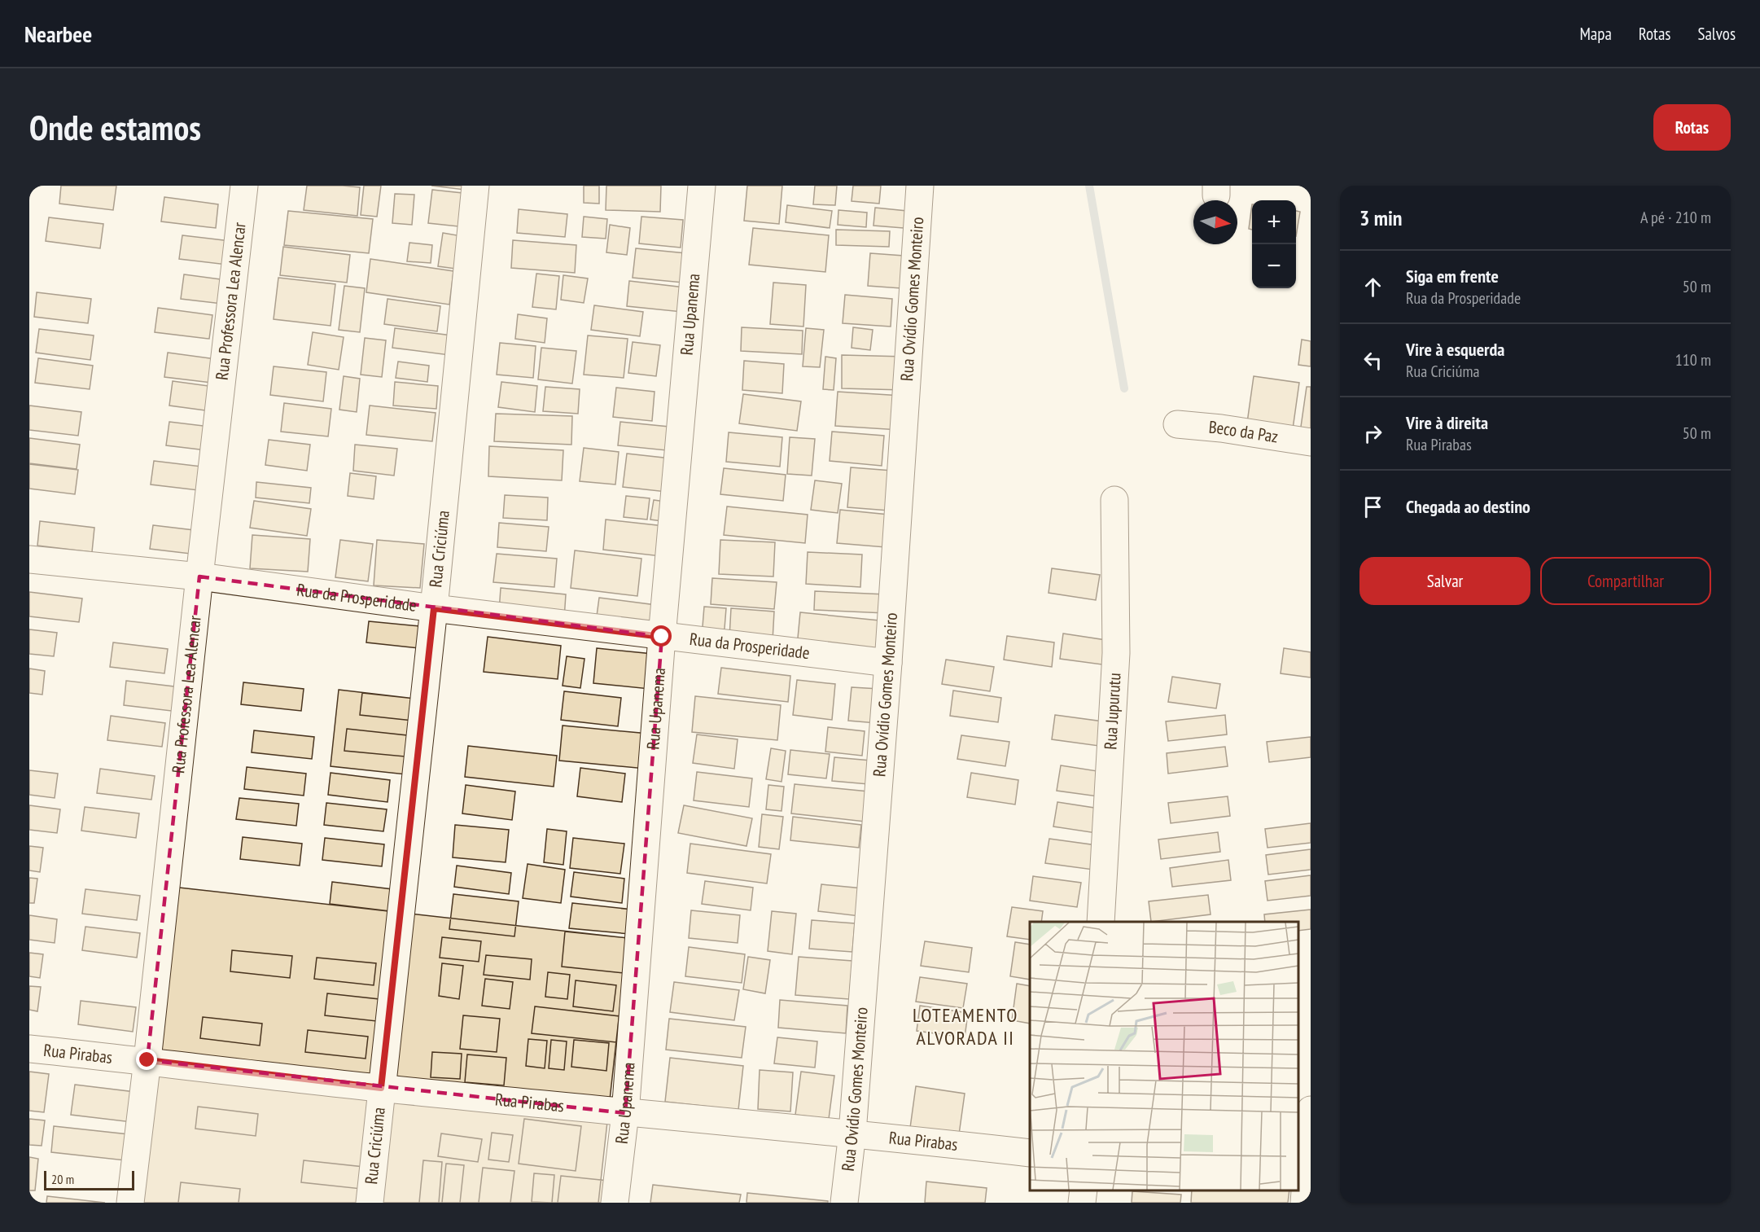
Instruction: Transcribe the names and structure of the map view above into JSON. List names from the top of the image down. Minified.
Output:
{"streets":{"street":["Rua Ovídio Gomes Monteiro","Rua Professora Lea Alencar","Rua Upanema","Beco da Paz","Rua Criciúma","Rua da Prosperidade","Rua Jupurutu","Rua Pirabas"]},"crossings":[["Rua Ovídio Gomes Monteiro","Rua da Prosperidade"],["Rua Ovídio Gomes Monteiro","Rua Pirabas"],["Rua Professora Lea Alencar","Rua da Prosperidade"],["Rua Professora Lea Alencar","Rua Pirabas"],["Rua Upanema","Rua da Prosperidade"],["Rua Upanema","Rua Pirabas"],["Rua Criciúma","Rua da Prosperidade"],["Rua Criciúma","Rua Pirabas"]],"districts":["LOTEAMENTO ALVORADA II"],"scale_bar":"20 m","north":"right","page":{"header":"Nearbee","nav":["Mapa","Rotas","Salvos"],"buttons":["Rotas",["Salvar","Compartilhar"]],"title":"Onde estamos","heading":["3 min","A pé · 210 m"],"map_buttons":["+","−"],"list":[["Siga em frente","Rua da Prosperidade","50 m"],["Vire à esquerda","Rua Criciúma","110 m"],["Vire à direita","Rua Pirabas","50 m"],"Chegada ao destino"],"scale":"20 m"}}
